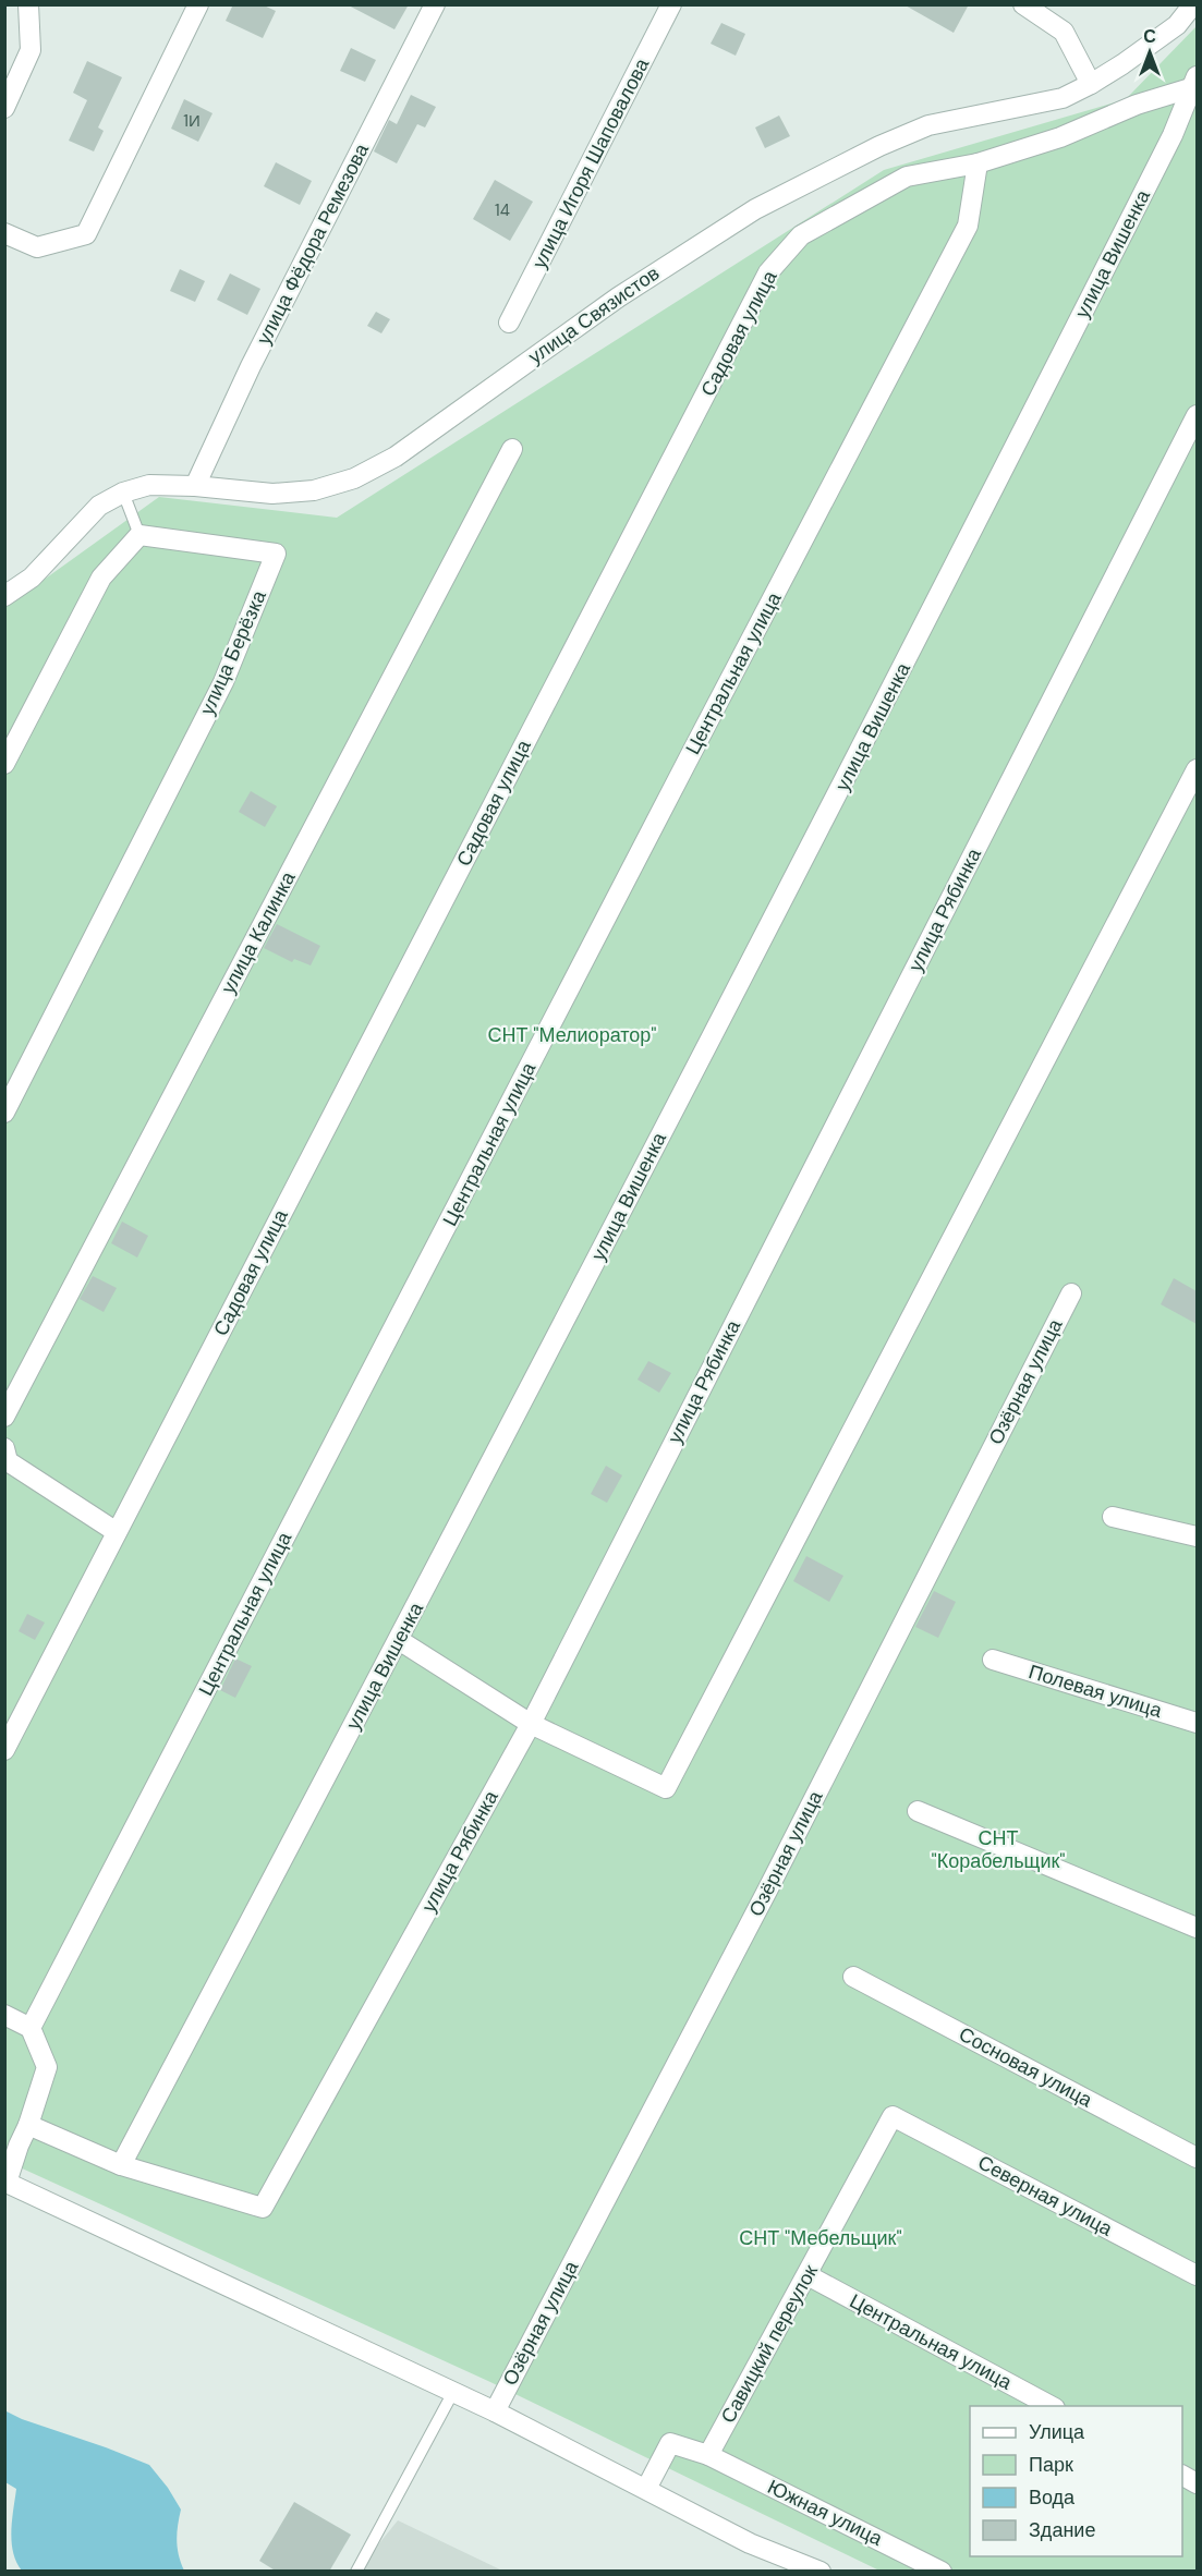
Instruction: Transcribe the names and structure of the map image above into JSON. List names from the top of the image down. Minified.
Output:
{"streets":{"street":["улица Игоря Шаповалова","улица Фёдора Ремезова","улица Вишенка","улица Связистов","Садовая улица","улица Берёзка","Центральная улица","улица Рябинка","улица Калинка","Озёрная улица","Полевая улица","Сосновая улица","Северная улица","Савицкий переулок","Южная улица"]},"crossings":[["улица Фёдора Ремезова","улица Связистов"],["улица Вишенка","Садовая улица"],["улица Вишенка","улица Рябинка"],["Садовая улица","Центральная улица"],["Центральная улица","Савицкий переулок"],["Северная улица","Савицкий переулок"],["Савицкий переулок","Южная улица"]],"parks":["СНТ \"Мелиоратор\"","СНТ \"Корабельщик\"","СНТ \"Мебельщик\""],"house_numbers":["1И","14"],"legend":["Улица","Парк","Вода","Здание"],"north":"top"}
